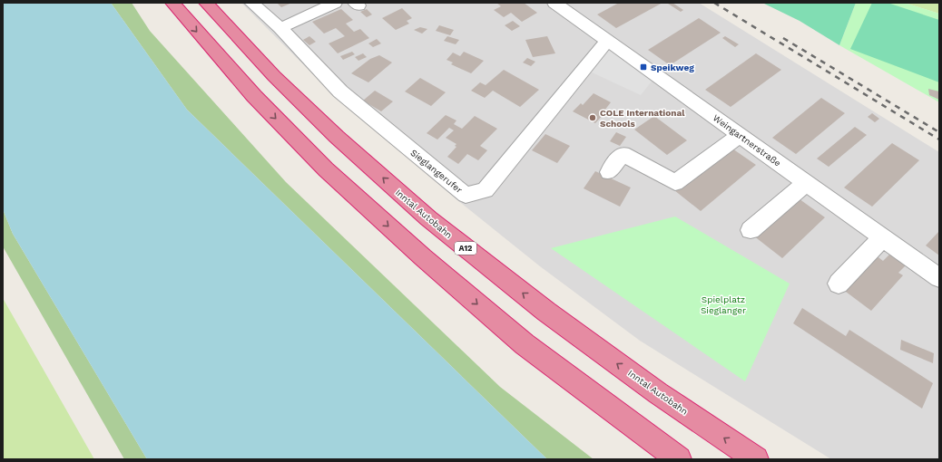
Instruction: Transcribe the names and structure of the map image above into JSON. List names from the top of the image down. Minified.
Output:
{"streets":{"highway":["Inntal Autobahn","A12"],"street":["Weingartnerstraße","Sieglangerufer"]},"crossings":[["Weingartnerstraße","Sieglangerufer"]],"parks":["Spielplatz Sieglanger"],"places":{"transit":["Speikweg"],"other":["COLE International Schools"]}}
